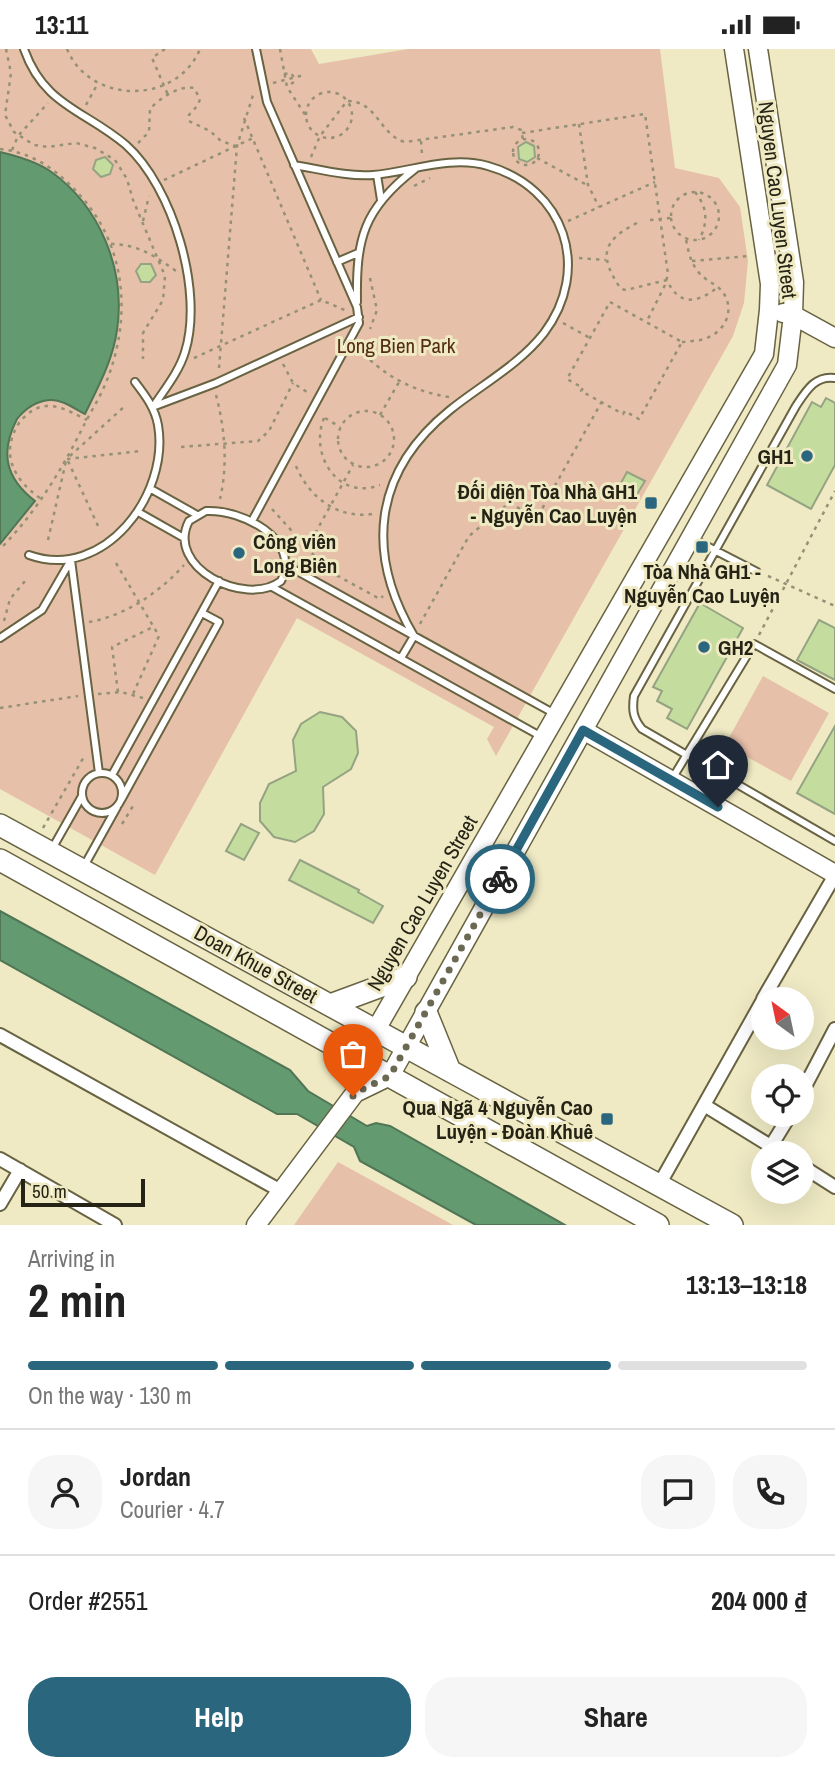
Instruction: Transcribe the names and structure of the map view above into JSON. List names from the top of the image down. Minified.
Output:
{"streets":{"main road":["Doan Khue Street"],"street":["Nguyen Cao Luyen Street"]},"crossings":[["Nguyen Cao Luyen Street","Doan Khue Street"]],"parks":["Long Bien Park"],"places":{"other":["GH1","Công viên Long Biên","GH2"],"transit":["Đối diện Tòa Nhà GH1 - Nguyễn Cao Luyện","Tòa Nhà GH1 - Nguyễn Cao Luyện","Qua Ngã 4 Nguyễn Cao Luyện - Đoàn Khuê"]},"scale_bar":"50 m","north":"top left","page":{"status":"13:11","scale":"50 m","heading":["2 min","Arriving in","13:13–13:18"],"panel":["Jordan","Courier · 4.7","Order #2551","204 000 ₫"],"bar":"On the way · 130 m","buttons":["Help","Share"]}}
